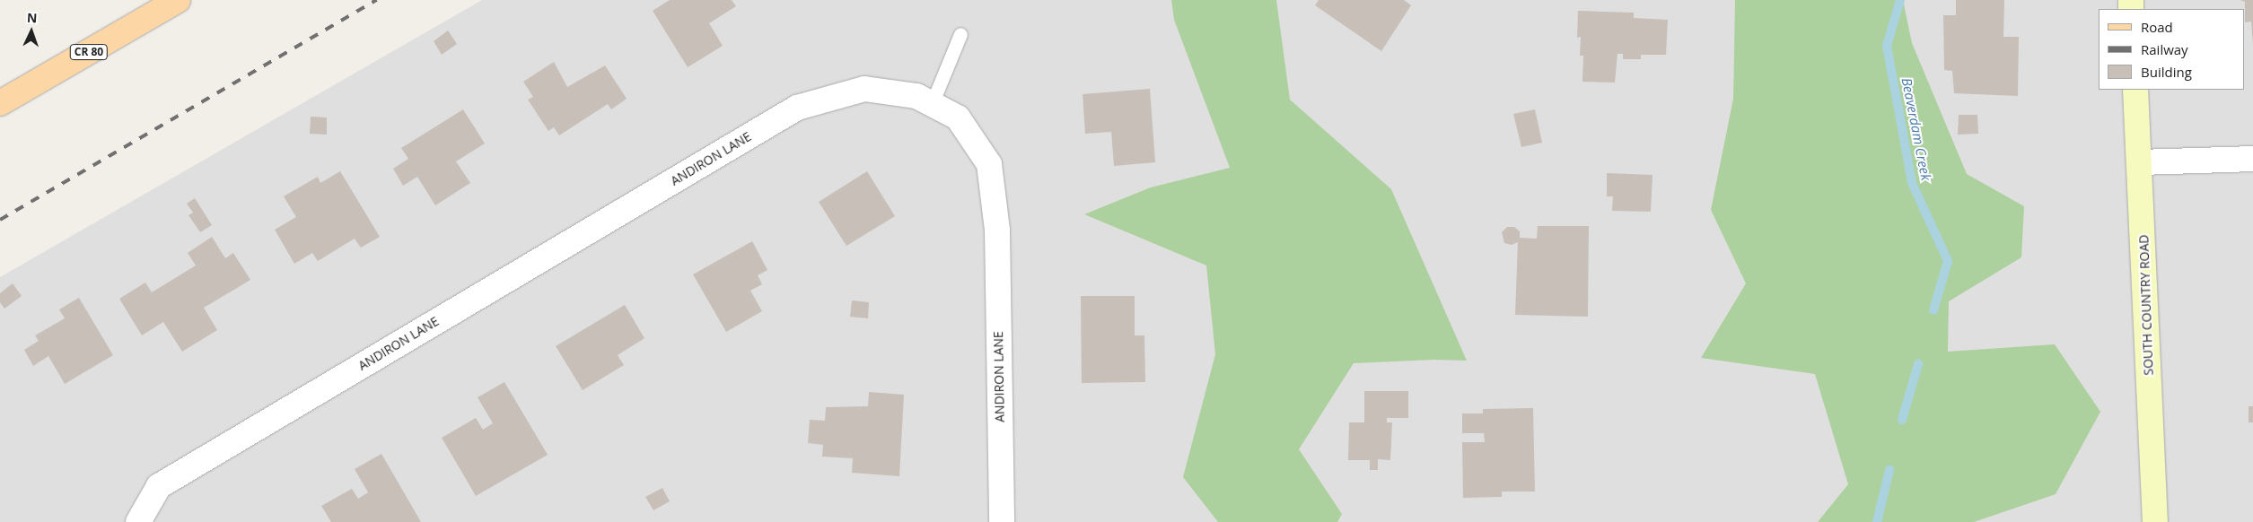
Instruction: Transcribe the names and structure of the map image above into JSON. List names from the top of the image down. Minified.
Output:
{"streets":{"main road":["CR 80","SOUTH COUNTRY ROAD"],"street":["ANDIRON LANE"]},"water":["Beaverdam Creek"],"legend":["Road","Railway","Building"],"north":"top"}
